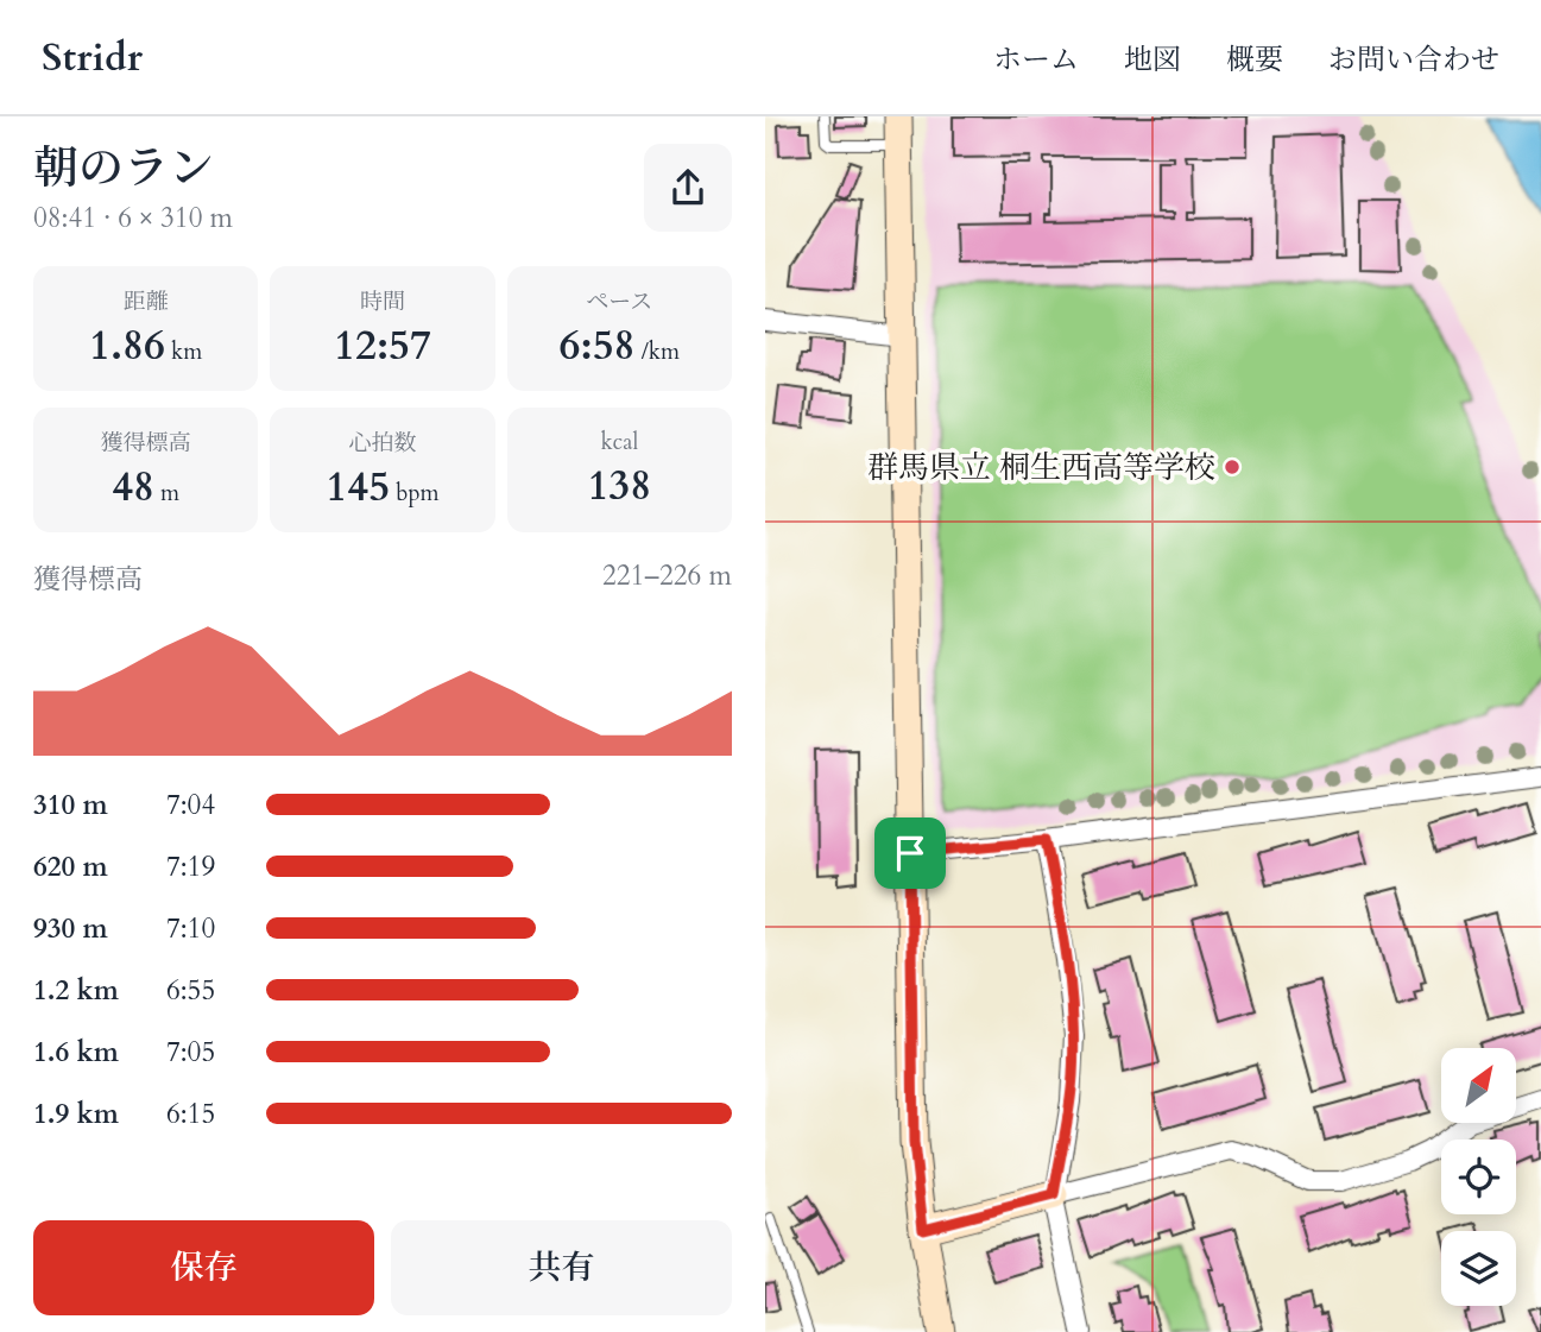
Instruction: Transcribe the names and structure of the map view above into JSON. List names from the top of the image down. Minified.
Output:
{"places":["群馬県立 桐生西高等学校"],"north":"top right","page":{"header":"Stridr","nav":["ホーム","地図","概要","お問い合わせ"],"heading":["朝のラン","08:41 · 6 × 310 m"],"stats":[["距離","1.86 km"],["時間","12:57"],["ペース","6:58 /km"],["獲得標高","48 m"],["心拍数","145 bpm"],["kcal","138"]],"chart":["獲得標高","221–226 m"],"list":[{"name":"310 m","note":"7:04"},{"name":"620 m","note":"7:19"},{"name":"930 m","note":"7:10"},{"name":"1.2 km","note":"6:55"},{"name":"1.6 km","note":"7:05"},{"name":"1.9 km","note":"6:15"}],"buttons":["保存","共有"]}}
